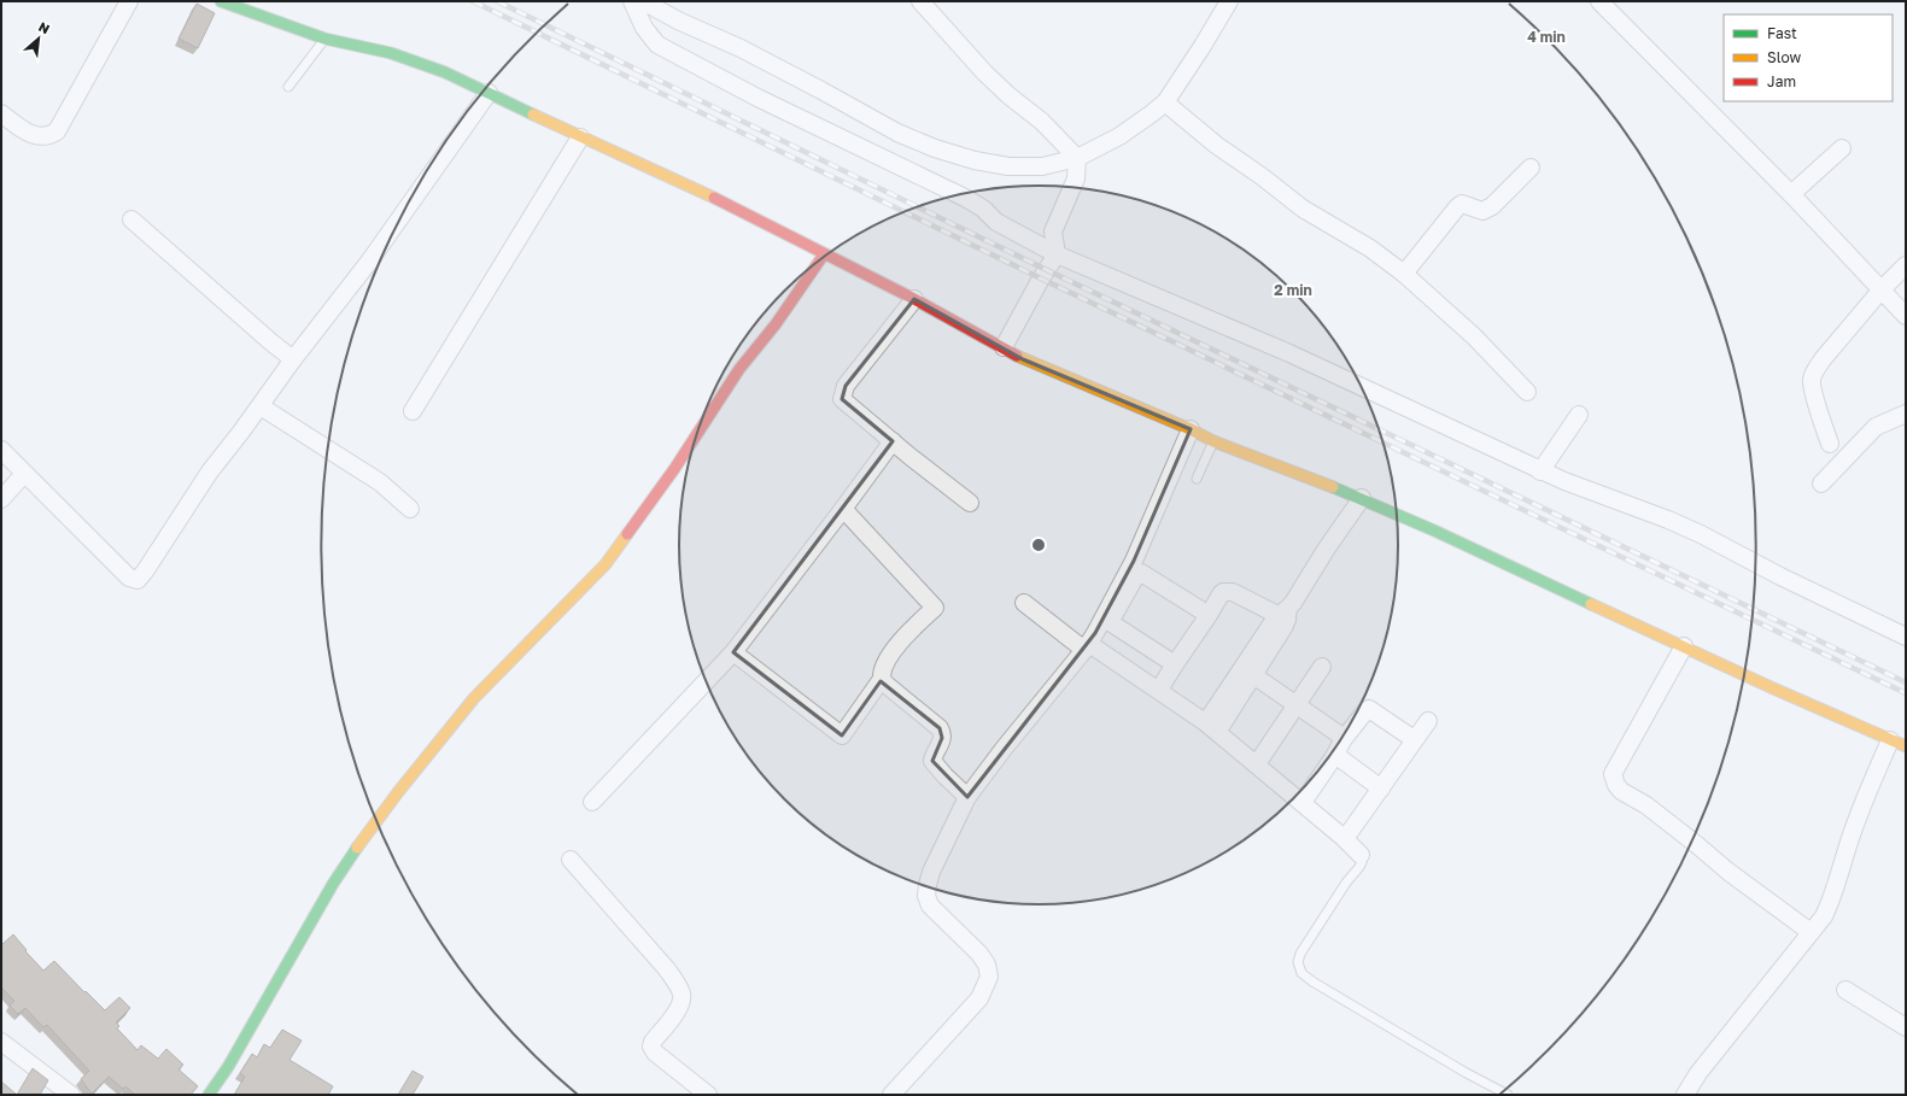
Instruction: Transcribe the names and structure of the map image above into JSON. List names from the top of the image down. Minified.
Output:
{"legend":["Fast","Slow","Jam"],"north":"top right","rings":["4 min","2 min"]}
